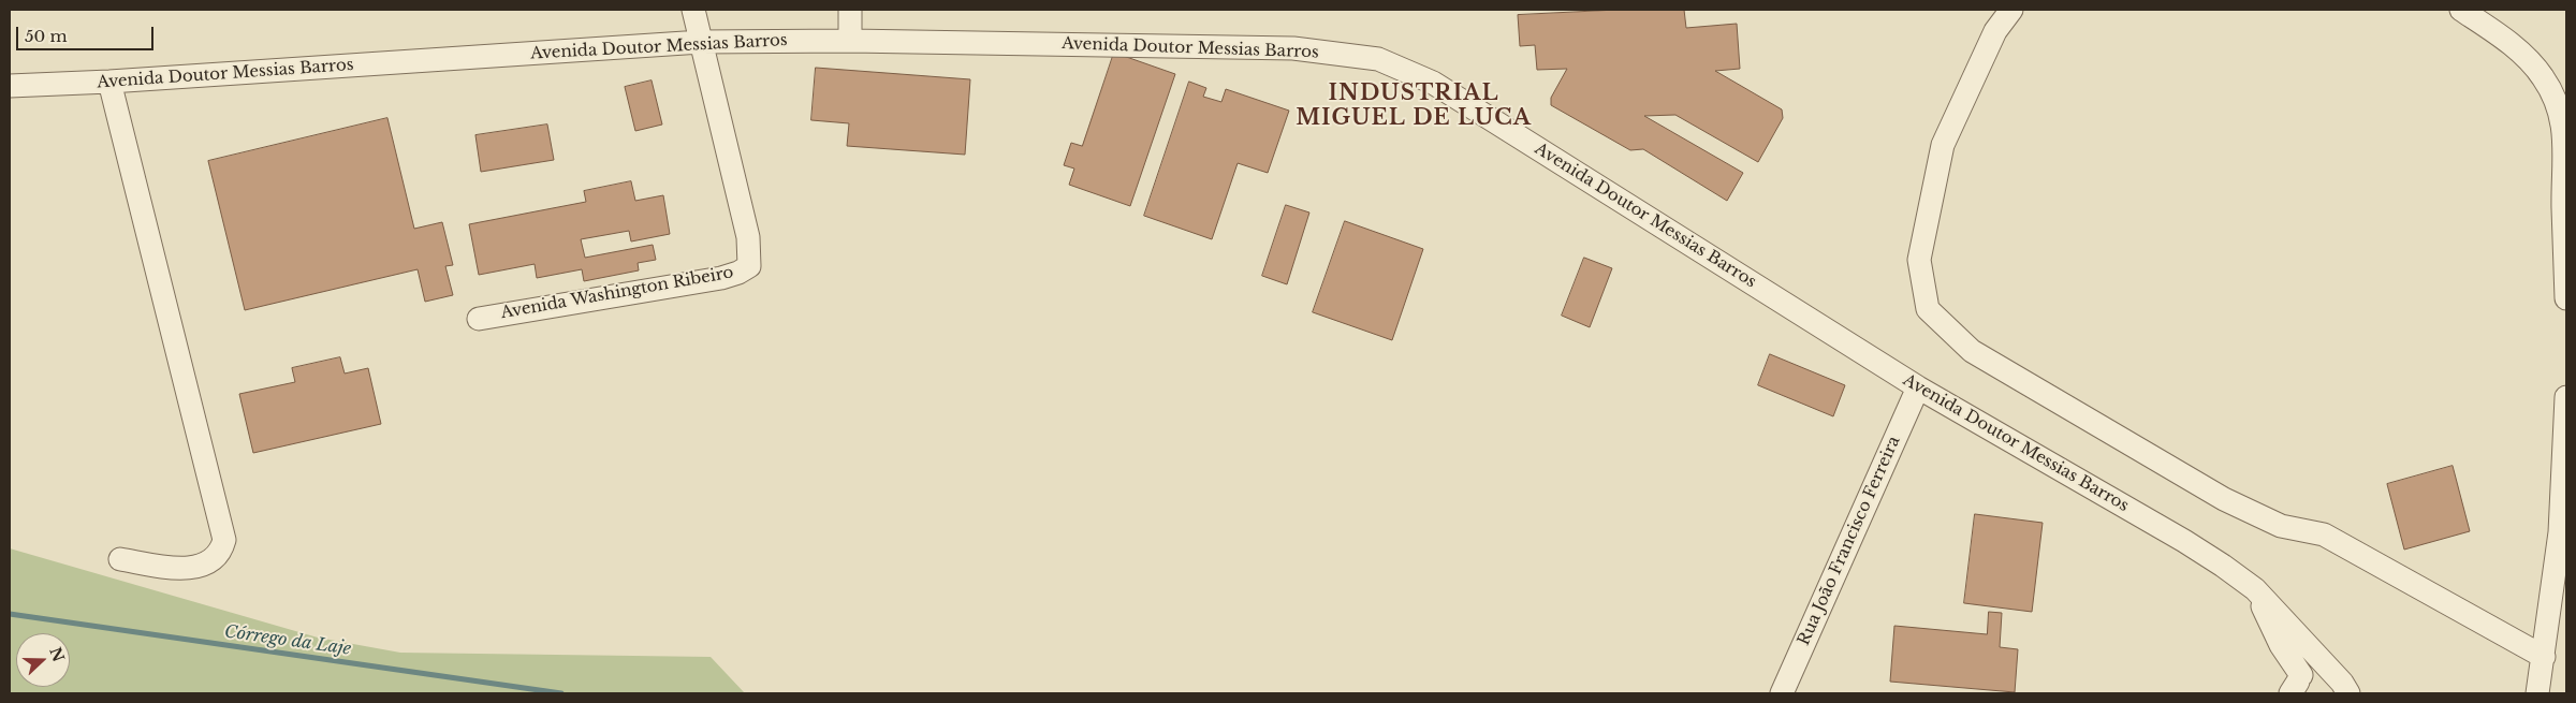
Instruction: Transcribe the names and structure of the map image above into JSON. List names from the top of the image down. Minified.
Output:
{"streets":{"street":["Avenida Doutor Messias Barros","Avenida Washington Ribeiro","Rua João Francisco Ferreira"]},"crossings":[["Avenida Doutor Messias Barros","Avenida Washington Ribeiro"],["Avenida Doutor Messias Barros","Rua João Francisco Ferreira"]],"districts":["INDUSTRIAL MIGUEL DE LUCA"],"water":["Córrego da Laje"],"scale_bar":"50 m","north":"right"}
